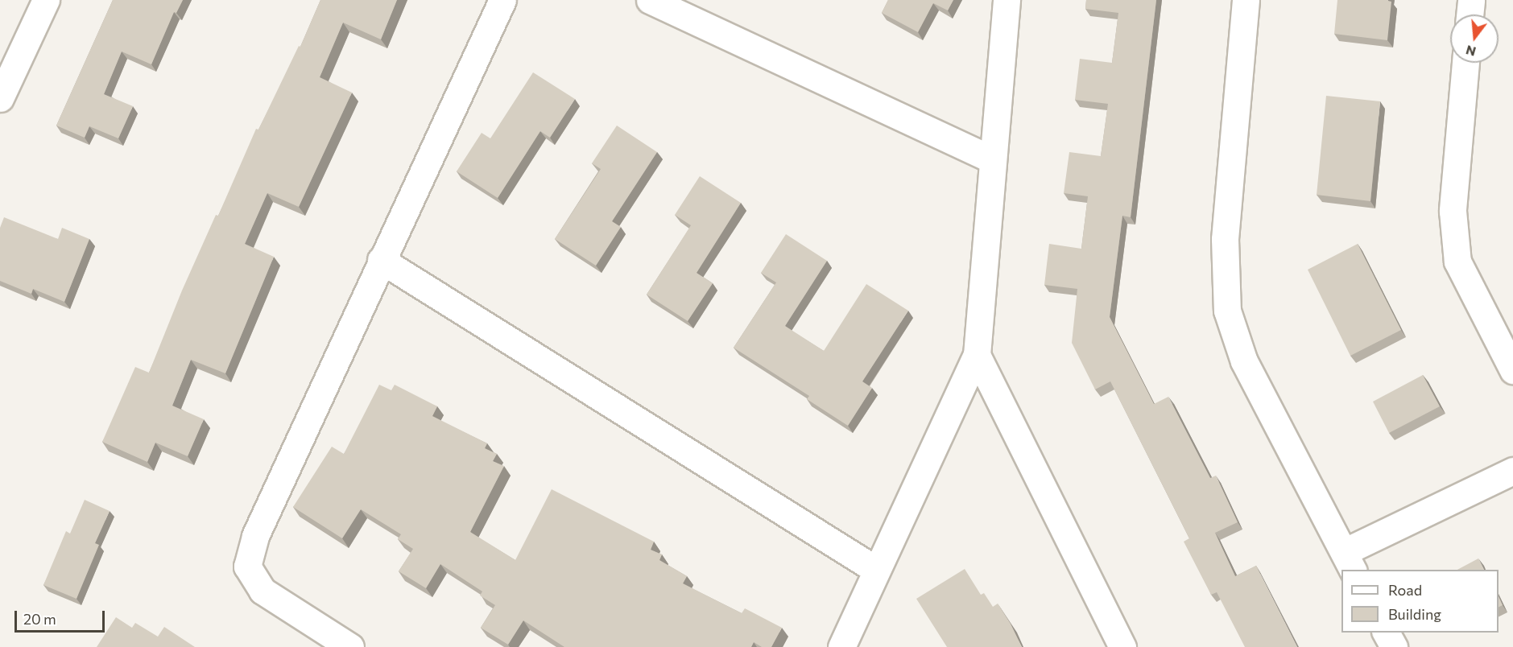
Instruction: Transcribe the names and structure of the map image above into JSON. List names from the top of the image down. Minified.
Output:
{"legend":["Road","Building"],"scale_bar":"20 m","north":"bottom"}
